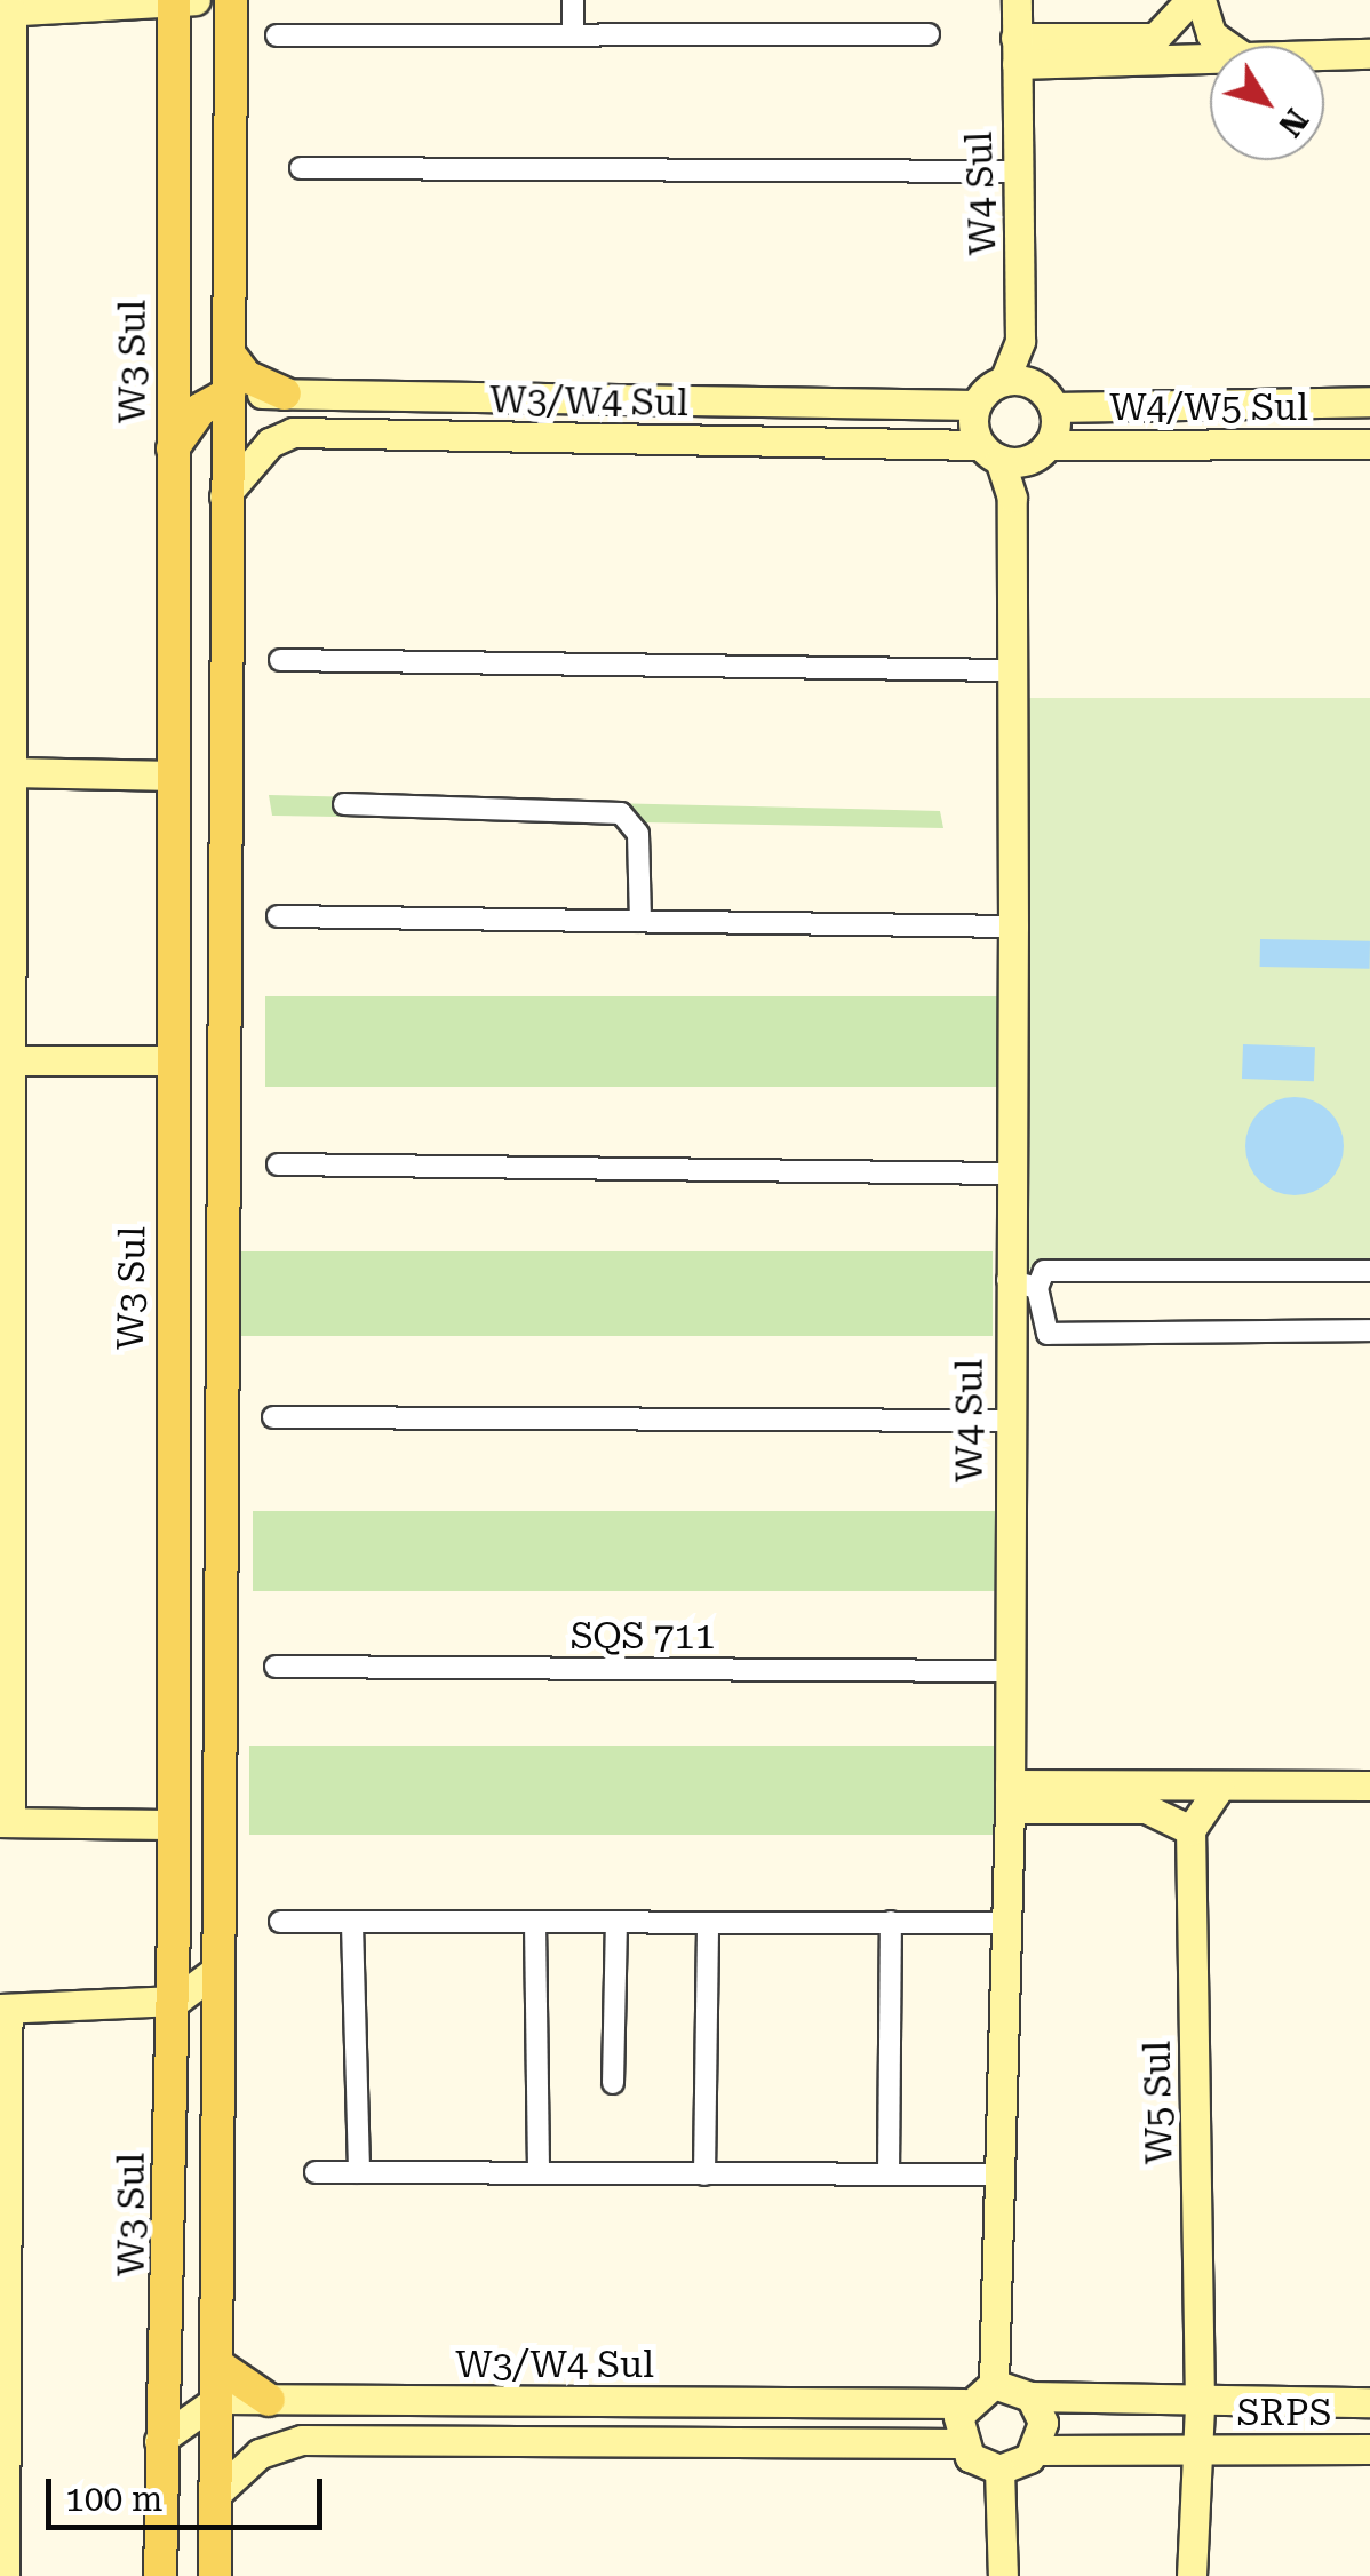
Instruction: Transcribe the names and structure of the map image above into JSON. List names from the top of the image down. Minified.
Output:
{"streets":{"main road":["W4 Sul","W3 Sul","W3/W4 Sul","W4/W5 Sul","W5 Sul","SRPS"],"street":["SQS 711"]},"crossings":[["W4 Sul","W3/W4 Sul"],["W4 Sul","W4/W5 Sul"],["W4 Sul","SQS 711"],["W3/W4 Sul","W4/W5 Sul"],["W5 Sul","SRPS"]],"scale_bar":"100 m","north":"bottom right"}
